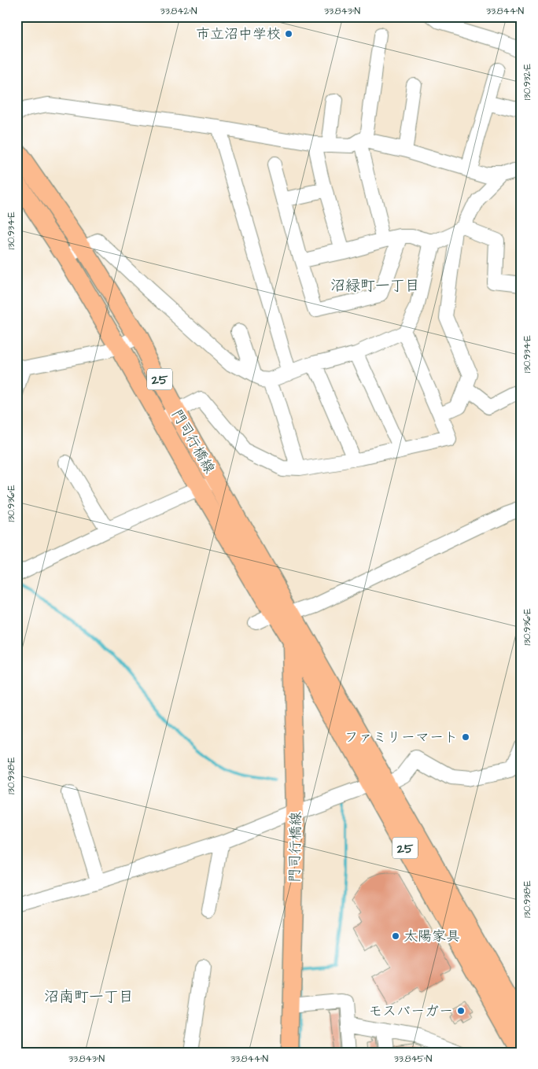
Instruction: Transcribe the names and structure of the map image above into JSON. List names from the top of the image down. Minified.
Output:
{"streets":{"main road":["25","門司行橋線"]},"districts":["沼緑町一丁目","沼南町一丁目"],"places":["市立沼中学校","ファミリーマート","太陽家具","モスバーガー"],"coordinates":["33.842°N","33.843°N","33.844°N","130.932°E","130.934°E","130.936°E","130.938°E","33.845°N"]}
